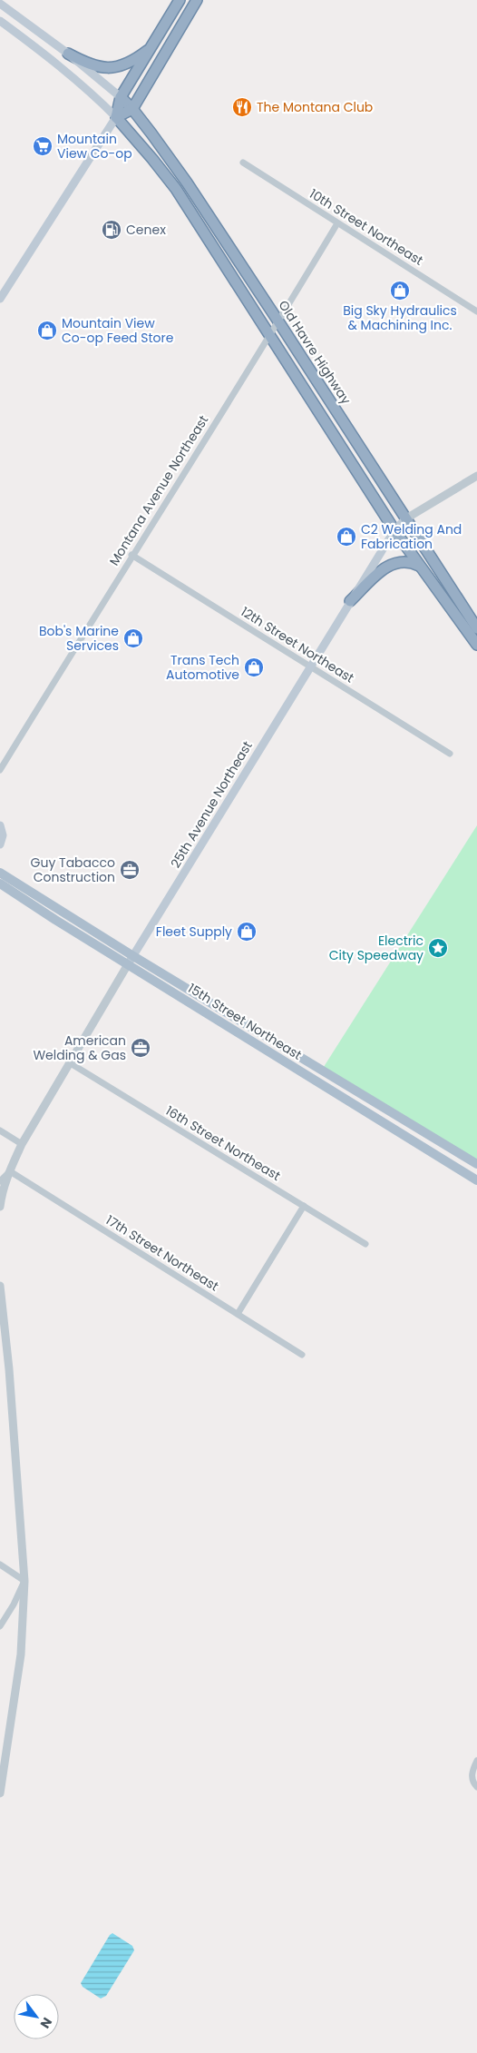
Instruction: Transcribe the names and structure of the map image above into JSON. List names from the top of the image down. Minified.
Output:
{"streets":{"highway":["Old Havre Highway"],"main road":["25th Avenue Northeast","15th Street Northeast"],"street":["10th Street Northeast","Montana Avenue Northeast","12th Street Northeast","16th Street Northeast","17th Street Northeast"]},"crossings":[["10th Street Northeast","Montana Avenue Northeast"],["Old Havre Highway","Montana Avenue Northeast"],["Old Havre Highway","25th Avenue Northeast"],["Montana Avenue Northeast","12th Street Northeast"],["12th Street Northeast","25th Avenue Northeast"],["25th Avenue Northeast","15th Street Northeast"],["25th Avenue Northeast","16th Street Northeast"],["25th Avenue Northeast","17th Street Northeast"]],"places":{"restaurant":["The Montana Club"],"supermarket":["Mountain View Co-op"],"fuel station":["Cenex"],"shop":["Big Sky Hydraulics & Machining Inc.","Mountain View Co-op Feed Store","C2 Welding And Fabrication","Bob's Marine Services","Trans Tech Automotive","Fleet Supply"],"office":["Guy Tabacco Construction","American Welding & Gas"],"place":["Electric City Speedway"]},"north":"bottom right"}
